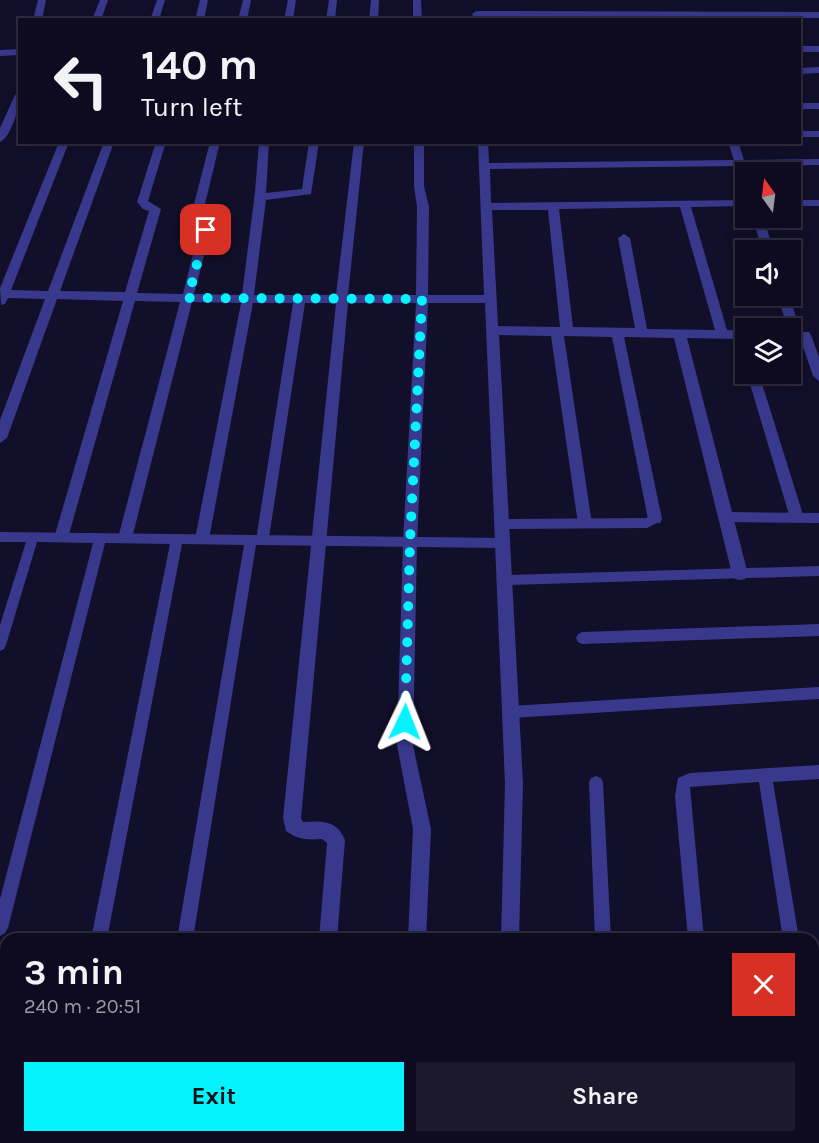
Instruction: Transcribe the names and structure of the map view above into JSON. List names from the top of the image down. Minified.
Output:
{"north":"top","page":{"turn":["140 m","Turn left"],"heading":["3 min","240 m · 20:51"],"buttons":["Exit","Share"]}}
